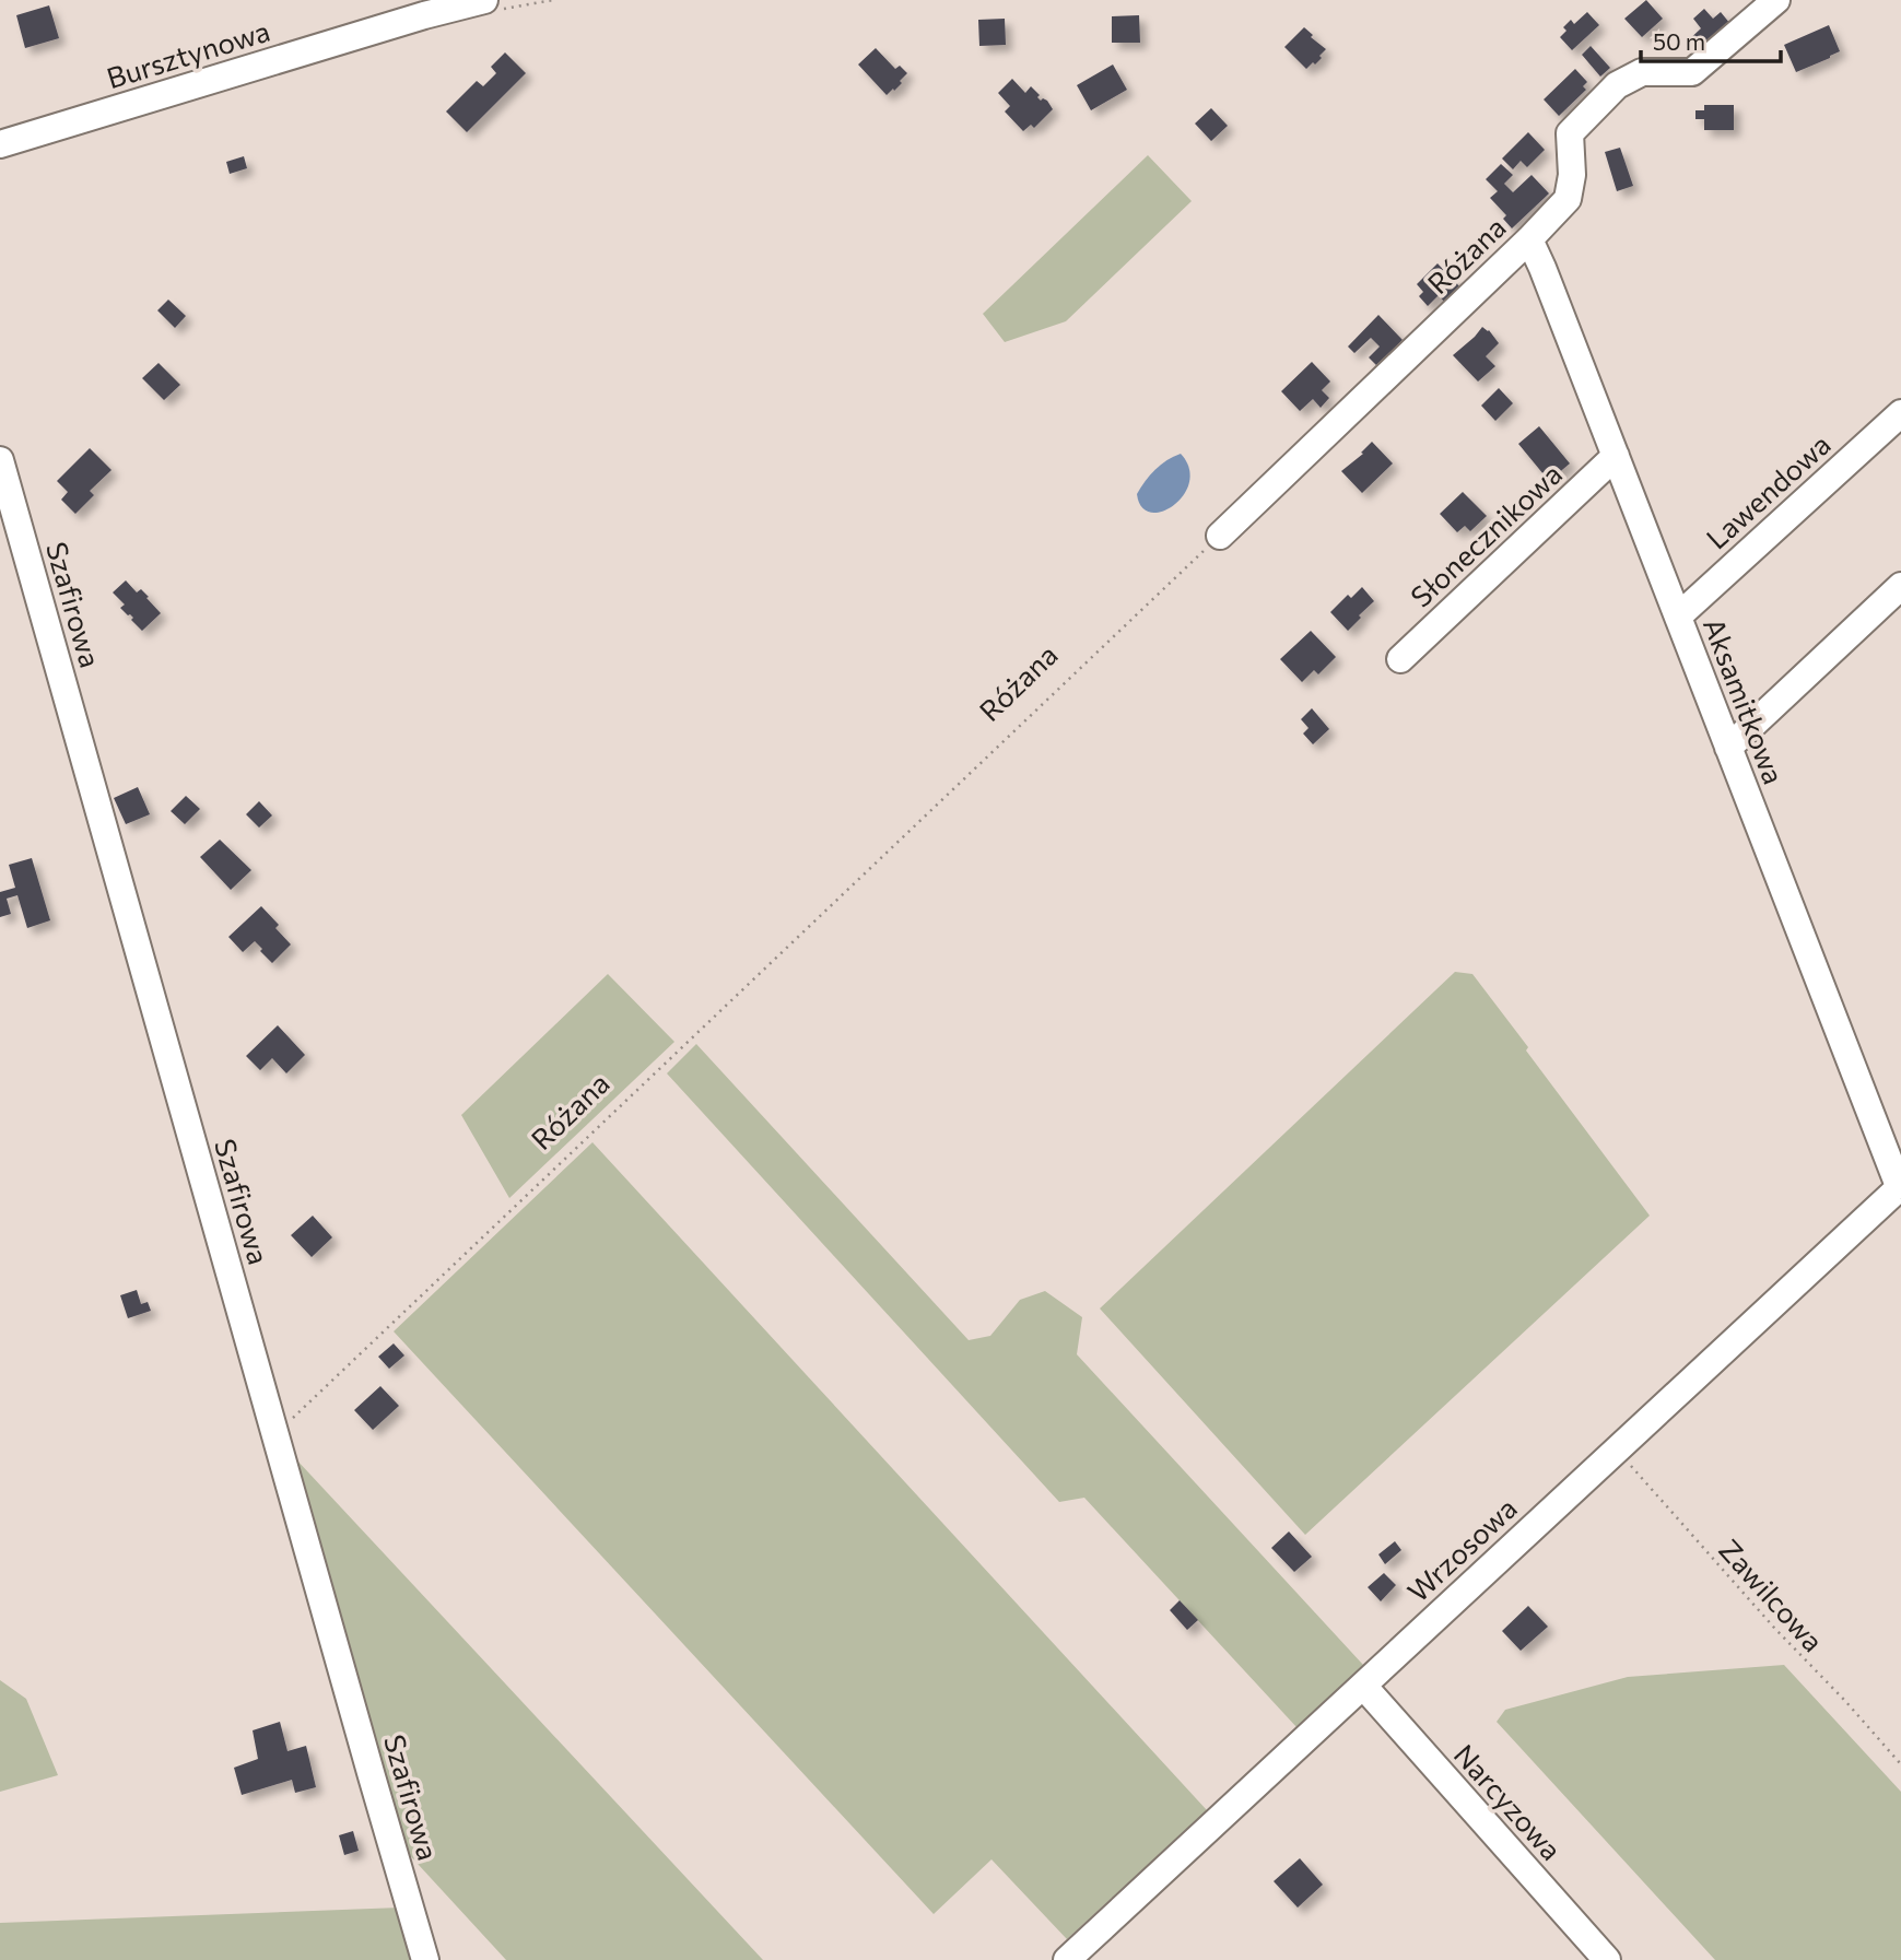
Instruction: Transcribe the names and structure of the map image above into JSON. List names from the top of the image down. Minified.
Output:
{"streets":{"street":["Bursztynowa","Różana","Lawendowa","Słonecznikowa","Szafirowa","Aksamitkowa","Wrzosowa","Narcyzowa"],"path":["Zawilcowa"]},"crossings":[["Różana","Szafirowa"],["Różana","Aksamitkowa"],["Lawendowa","Aksamitkowa"],["Słonecznikowa","Aksamitkowa"],["Aksamitkowa","Wrzosowa"],["Wrzosowa","Zawilcowa"],["Wrzosowa","Narcyzowa"]],"scale_bar":"50 m"}
